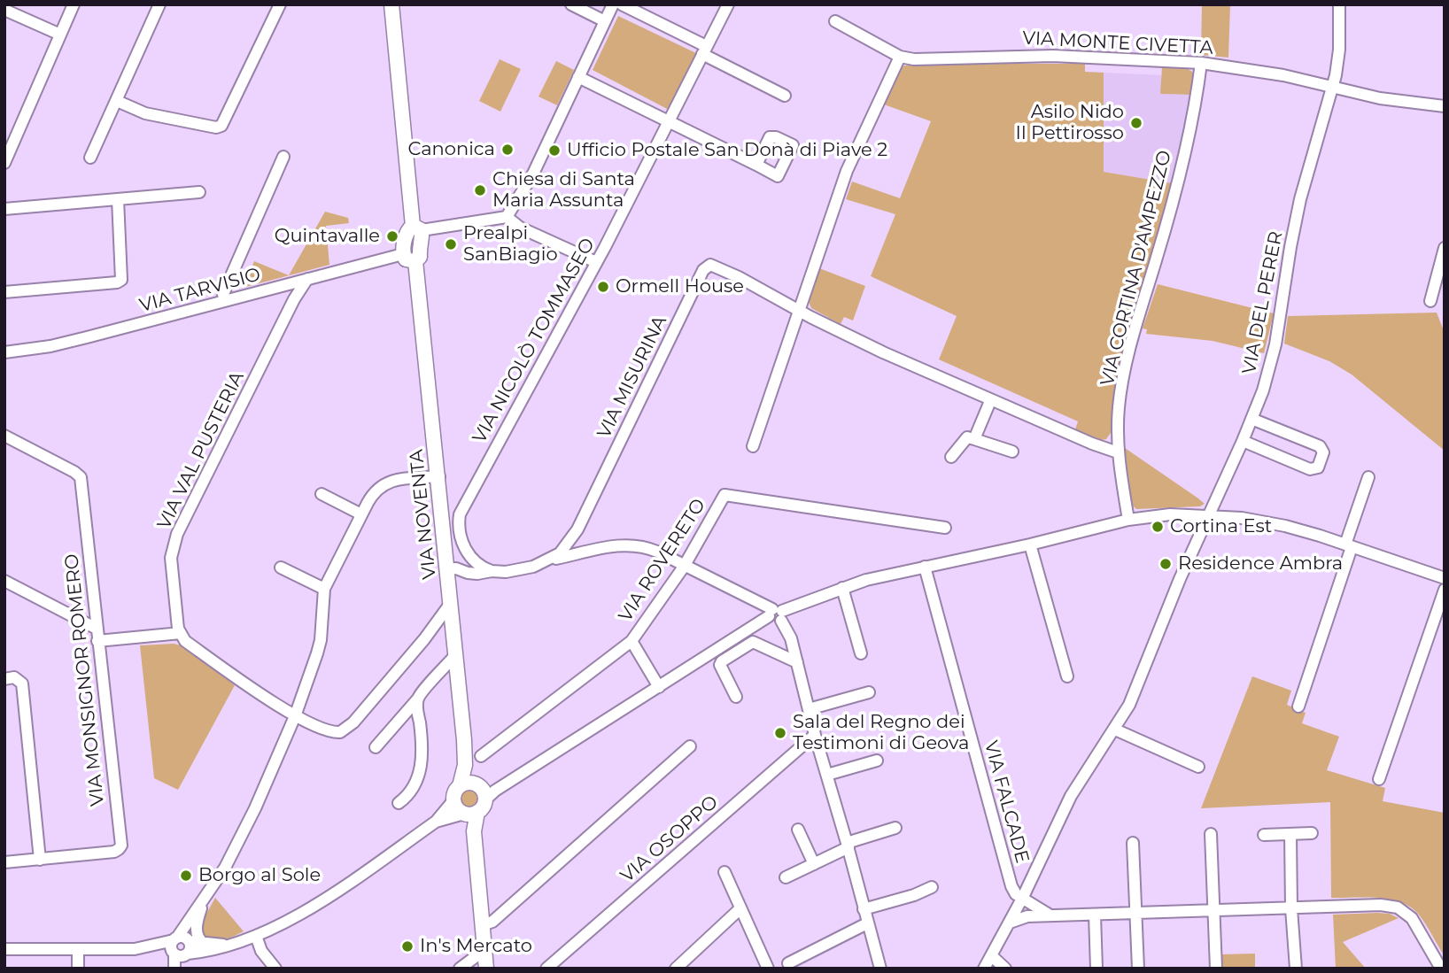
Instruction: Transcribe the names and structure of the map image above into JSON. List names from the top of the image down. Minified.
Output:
{"streets":{"street":["VIA MONTE CIVETTA","VIA CORTINA D'AMPEZZO","VIA TARVISIO","VIA DEL PERER","VIA NICOLÒ TOMMASEO","VIA MISURINA","VIA VAL PUSTERIA","VIA NOVENTA","VIA ROVERETO","VIA MONSIGNOR ROMERO","VIA FALCADE","VIA OSOPPO"]},"crossings":[["VIA MONTE CIVETTA","VIA CORTINA D'AMPEZZO"],["VIA MONTE CIVETTA","VIA DEL PERER"],["VIA CORTINA D'AMPEZZO","VIA MISURINA"],["VIA TARVISIO","VIA VAL PUSTERIA"],["VIA TARVISIO","VIA NOVENTA"],["VIA DEL PERER","VIA FALCADE"],["VIA MISURINA","VIA NOVENTA"]],"places":["Asilo Nido Il Pettirosso","Canonica","Ufficio Postale San Donà di Piave 2","Chiesa di Santa Maria Assunta","Quintavalle","Prealpi SanBiagio","Ormell House","Cortina Est","Residence Ambra","Sala del Regno dei Testimoni di Geova","Borgo al Sole","In's Mercato"]}
